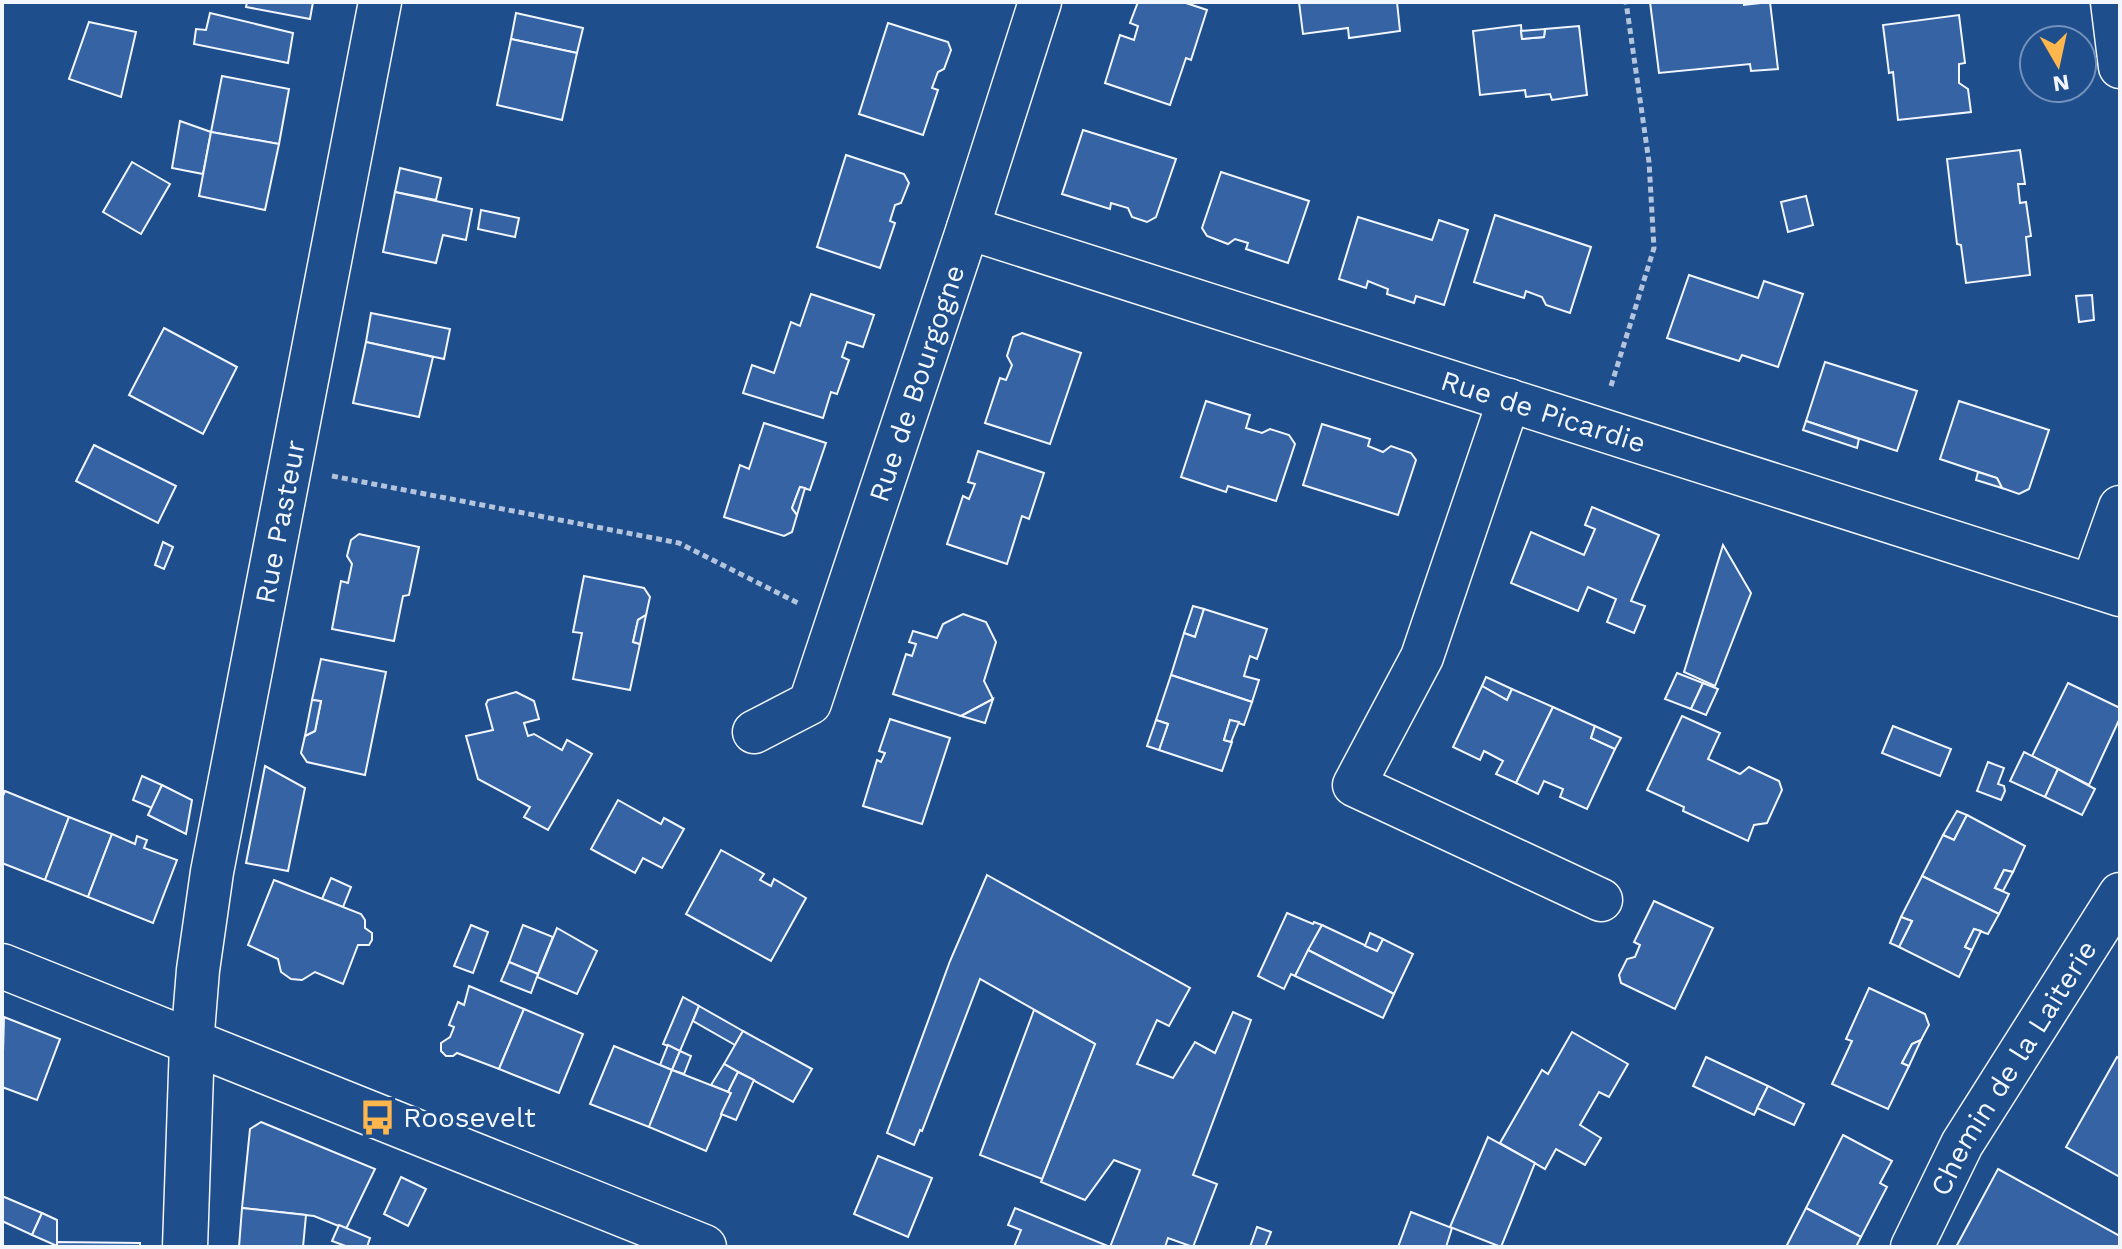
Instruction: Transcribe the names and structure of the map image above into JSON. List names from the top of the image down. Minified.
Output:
{"streets":{"street":["Rue de Bourgogne","Rue de Picardie","Rue Pasteur","Chemin de la Laiterie"]},"crossings":[["Rue de Bourgogne","Rue de Picardie"]],"places":{"bus stop":["Roosevelt"]},"north":"bottom"}
